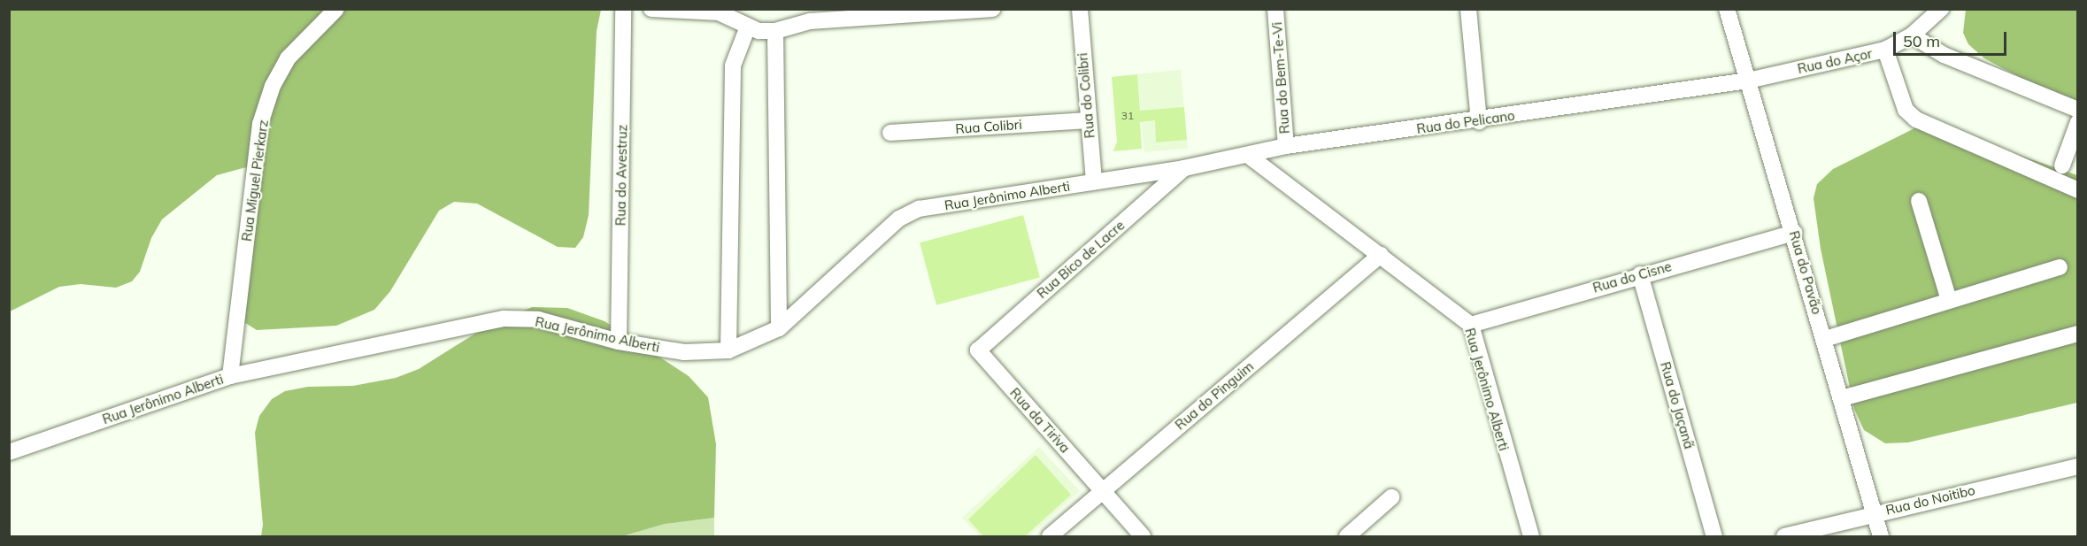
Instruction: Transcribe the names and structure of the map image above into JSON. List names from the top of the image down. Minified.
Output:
{"streets":{"street":["Rua do Açor","Rua do Bem-Te-Vi","Rua do Colibri","Rua do Pelicano","Rua Colibri","Rua do Avestruz","Rua Miguel Pierkarz","Rua Jerônimo Alberti","Rua Bico de Lacre","Rua do Pavão","Rua do Cisne","Rua do Pinguim","Rua do Jaçanã","Rua da Tiriva","Rua do Noitibo"]},"crossings":[["Rua do Açor","Rua do Pelicano"],["Rua do Açor","Rua do Pavão"],["Rua do Bem-Te-Vi","Rua do Pelicano"],["Rua do Colibri","Rua Colibri"],["Rua do Colibri","Rua Jerônimo Alberti"],["Rua do Pelicano","Rua Jerônimo Alberti"],["Rua do Pelicano","Rua Bico de Lacre"],["Rua do Pelicano","Rua do Pavão"],["Rua do Avestruz","Rua Jerônimo Alberti"],["Rua Miguel Pierkarz","Rua Jerônimo Alberti"],["Rua Jerônimo Alberti","Rua Bico de Lacre"],["Rua Jerônimo Alberti","Rua do Cisne"],["Rua Jerônimo Alberti","Rua do Pinguim"],["Rua Bico de Lacre","Rua da Tiriva"],["Rua do Pavão","Rua do Cisne"],["Rua do Pavão","Rua do Noitibo"],["Rua do Cisne","Rua do Jaçanã"],["Rua do Pinguim","Rua da Tiriva"]],"house_numbers":["31"],"scale_bar":"50 m"}
